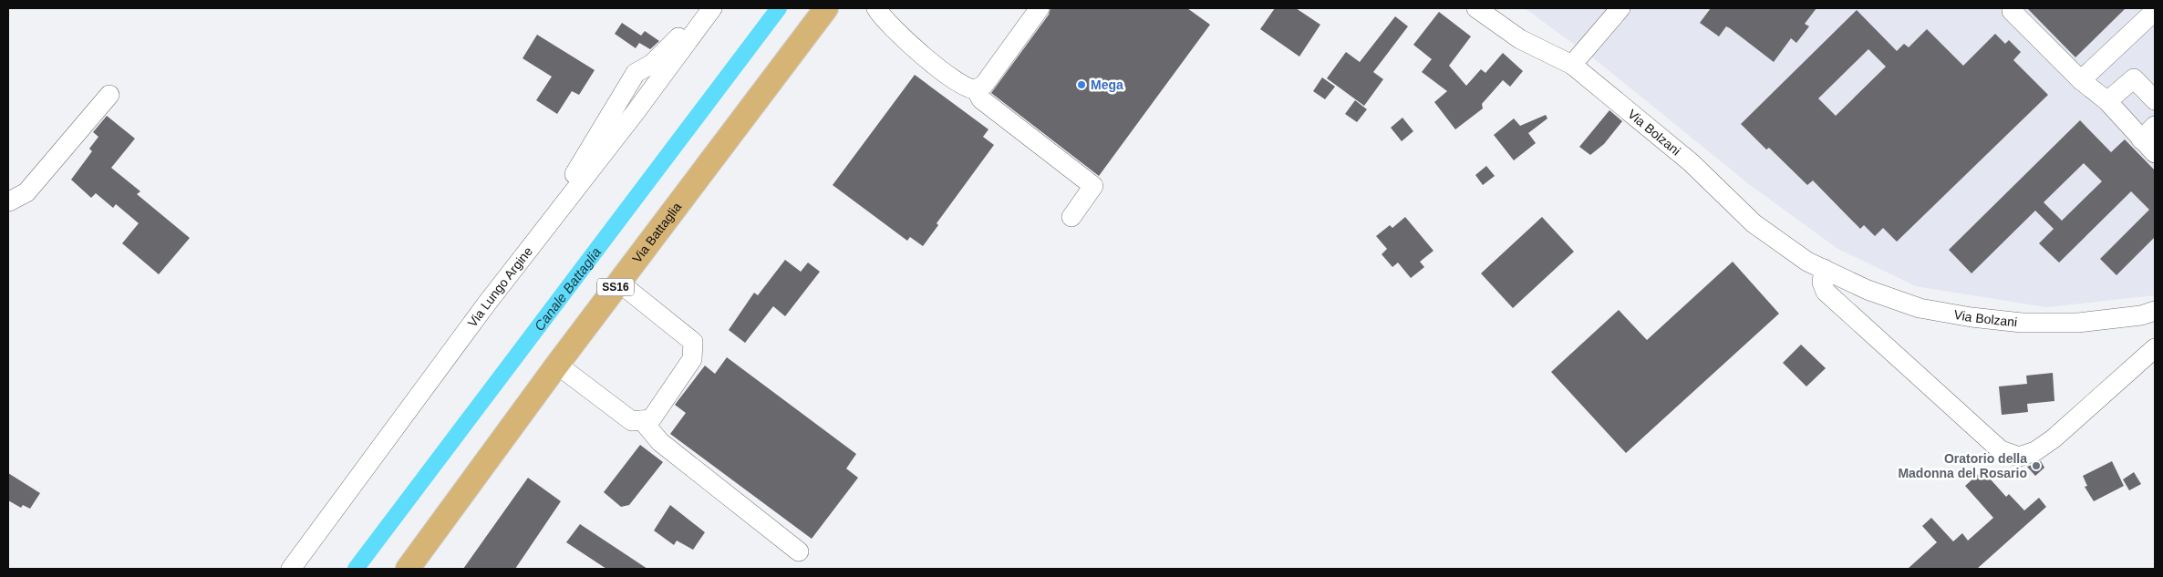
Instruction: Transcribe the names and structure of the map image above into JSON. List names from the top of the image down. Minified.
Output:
{"streets":{"main road":["Via Battaglia","SS16"],"street":["Via Bolzani","Via Lungo Argine"]},"water":["Canale Battaglia"],"places":["Mega","Oratorio della Madonna del Rosario"]}
